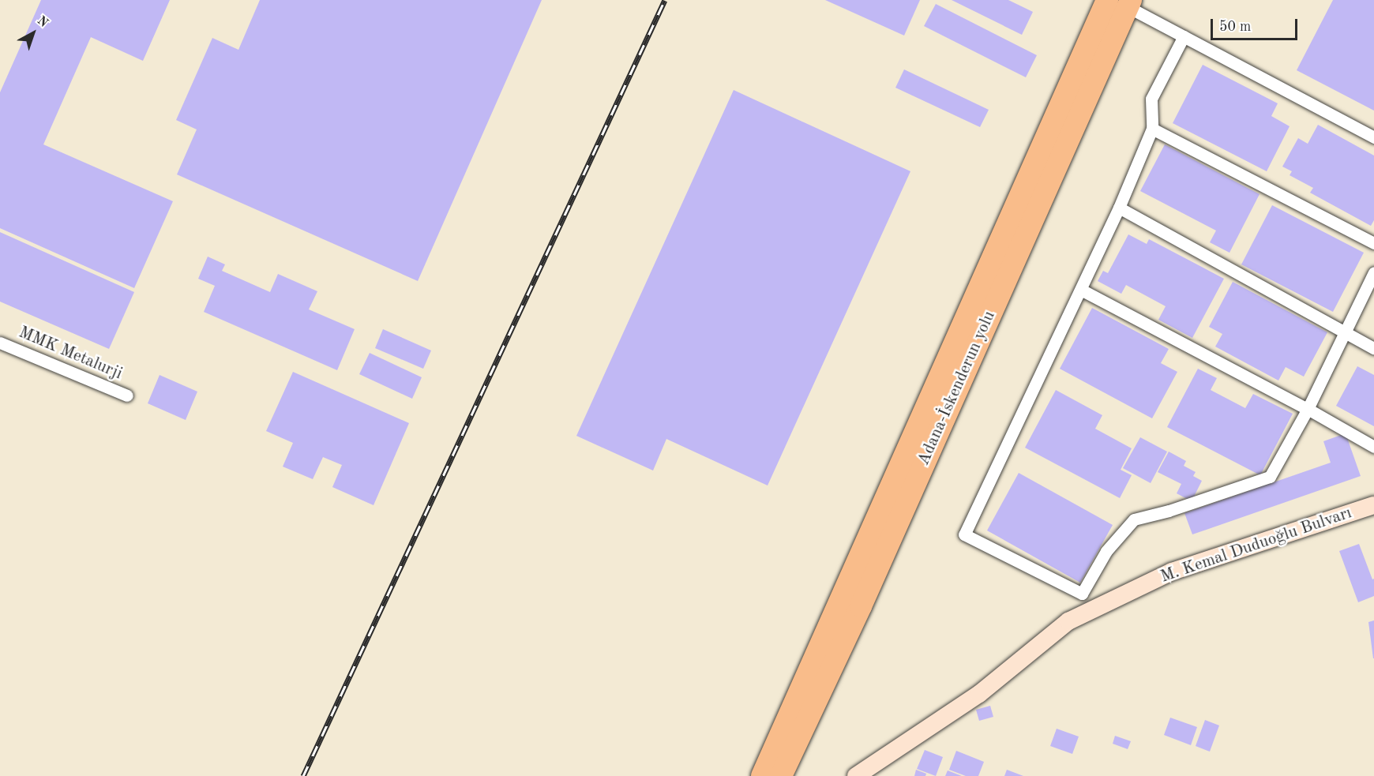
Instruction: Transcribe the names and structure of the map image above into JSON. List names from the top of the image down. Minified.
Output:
{"streets":{"street":["MMK Metalurji","M. Kemal Duduoğlu Bulvarı"]},"scale_bar":"50 m","north":"top right"}
